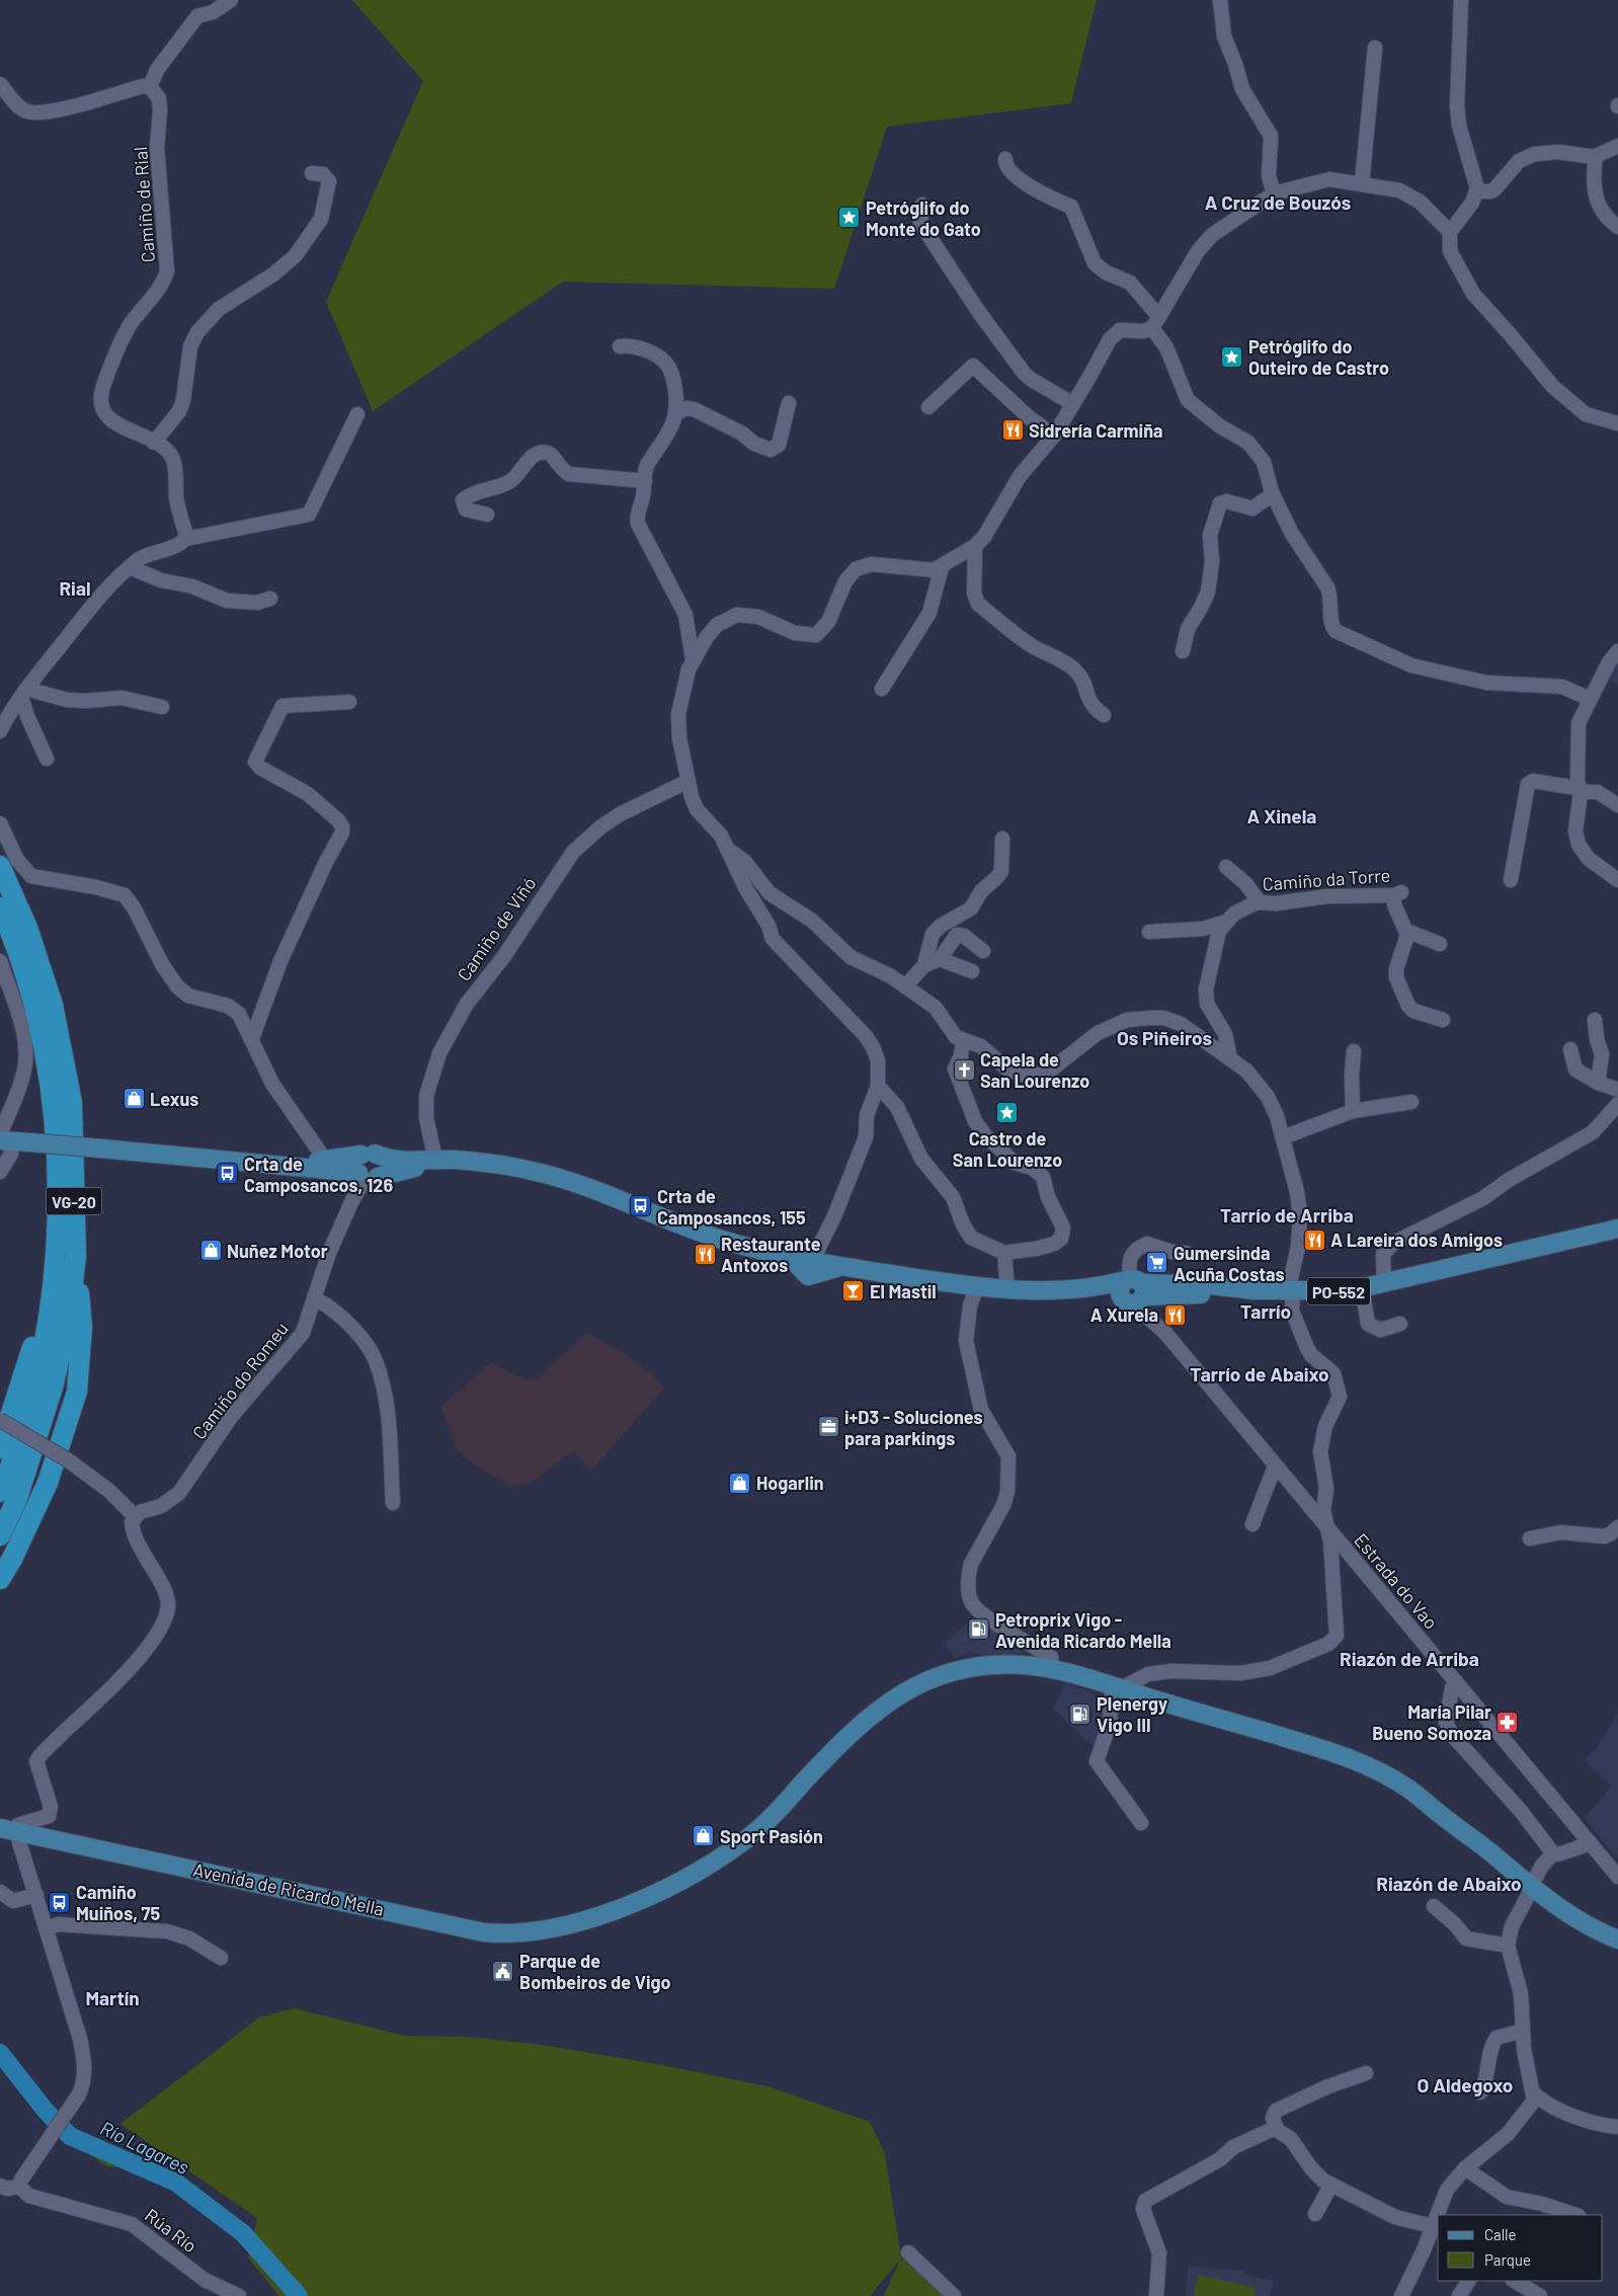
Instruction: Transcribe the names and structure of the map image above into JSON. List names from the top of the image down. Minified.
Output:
{"streets":{"highway":["VG-20"],"main road":["PO-552","Avenida de Ricardo Mella"],"street":["Camiño de Rial","Camiño da Torre","Camiño de Viñó","Camiño do Romeu","Estrada do Vao","Rúa Río"]},"crossings":[["PO-552","Estrada do Vao"]],"districts":["A Cruz de Bouzós","Rial","A Xinela","Os Piñeiros","Tarrío de Arriba","Tarrío","Tarrío de Abaixo","Riazón de Arriba","Riazón de Abaixo","Martín","O Aldegoxo"],"water":["Río Lagares"],"places":{"place":["Petróglifo do Monte do Gato","Petróglifo do Outeiro de Castro","Castro de San Lourenzo"],"restaurant":["Sidrería Carmiña","A Lareira dos Amigos","Restaurante Antoxos","A Xurela"],"church":["Capela de San Lourenzo"],"shop":["Lexus","Nuñez Motor","Hogarlin","Sport Pasión"],"bus stop":["Crta de Camposancos, 126","Crta de Camposancos, 155","Camiño Muiños, 75"],"supermarket":["Gumersinda Acuña Costas"],"bar":["El Mastil"],"office":["i+D3 - Soluciones para parkings"],"fuel station":["Petroprix Vigo - Avenida Ricardo Mella","Plenergy Vigo III"],"pharmacy":["María Pilar Bueno Somoza"],"public building":["Parque de Bombeiros de Vigo"]},"legend":["Calle","Parque"]}
